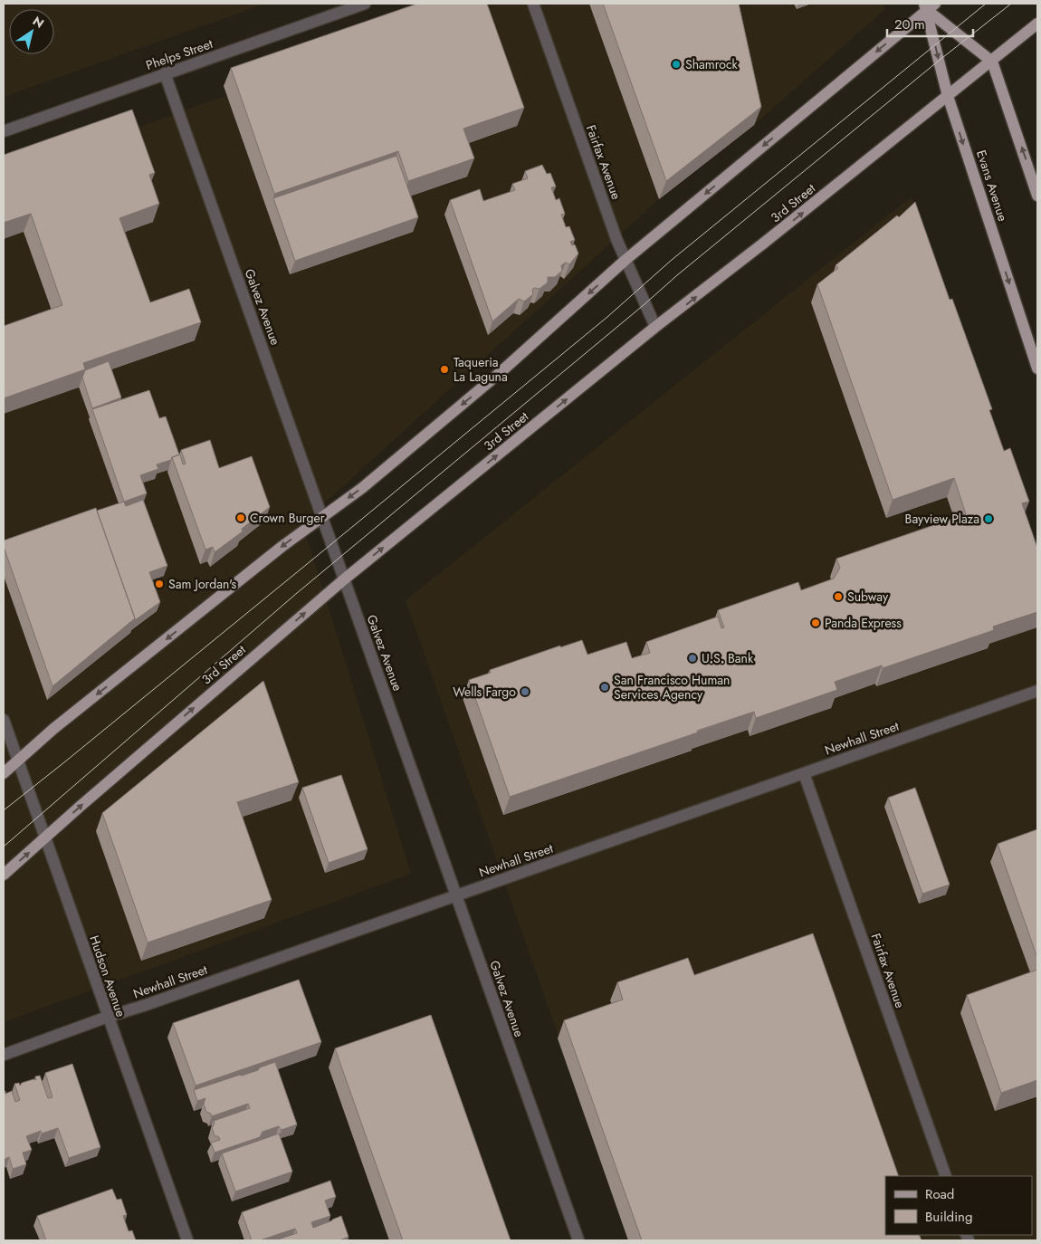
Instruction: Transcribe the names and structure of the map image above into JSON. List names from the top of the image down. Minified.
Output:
{"streets":{"main road":["Evans Avenue","3rd Street"],"street":["Phelps Street","Fairfax Avenue","Galvez Avenue","Newhall Street","Hudson Avenue"]},"crossings":[["Phelps Street","Galvez Avenue"],["Fairfax Avenue","3rd Street"],["Fairfax Avenue","Newhall Street"],["Evans Avenue","3rd Street"],["3rd Street","Galvez Avenue"],["3rd Street","Hudson Avenue"],["Galvez Avenue","Newhall Street"],["Newhall Street","Hudson Avenue"]],"places":["Shamrock","Taqueria La Laguna","Crown Burger","Bayview Plaza","Sam Jordan's","Subway","Panda Express","U.S. Bank","San Francisco Human Services Agency","Wells Fargo"],"legend":["Road","Building"],"scale_bar":"20 m","north":"top right"}
